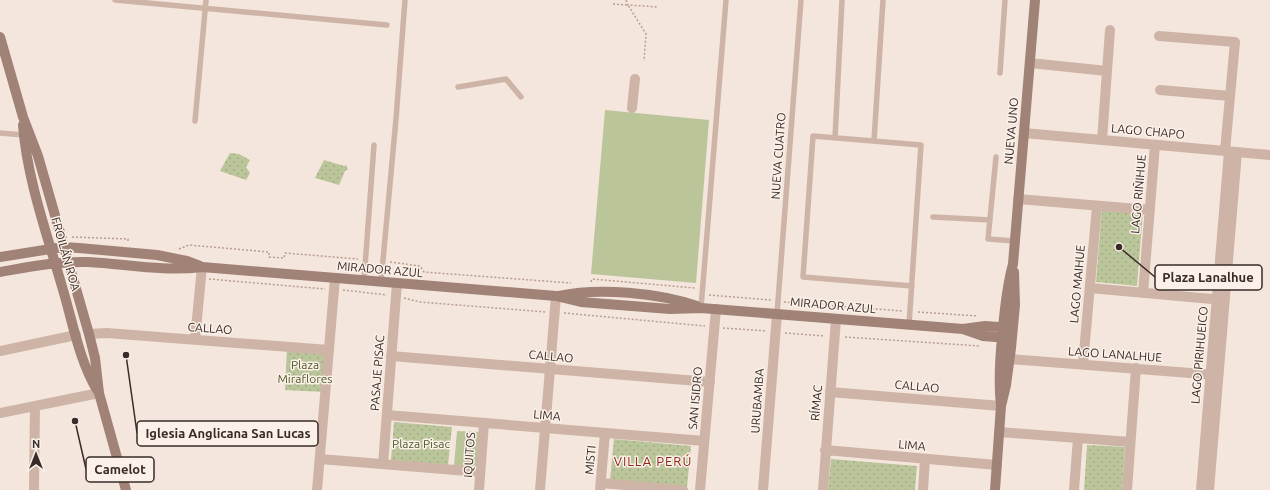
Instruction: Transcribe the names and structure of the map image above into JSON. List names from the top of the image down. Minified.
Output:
{"streets":{"street":["NUEVA UNO","LAGO CHAPO","LAGO RIÑIHUE","FROILÁN ROA","MIRADOR AZUL","LAGO MAIHUE","CALLAO","LAGO LANALHUE","LAGO PIRIHUEICO","PASAJE PISAC","SAN ISIDRO","URUBAMBA","RÍMAC","LIMA","IQUITOS","MISTI"],"lane":["NUEVA CUATRO"]},"crossings":[["NUEVA UNO","LAGO CHAPO"],["NUEVA UNO","MIRADOR AZUL"],["NUEVA UNO","CALLAO"],["NUEVA UNO","LAGO LANALHUE"],["NUEVA UNO","LIMA"],["LAGO CHAPO","LAGO RIÑIHUE"],["LAGO CHAPO","LAGO PIRIHUEICO"],["NUEVA CUATRO","MIRADOR AZUL"],["NUEVA CUATRO","URUBAMBA"],["FROILÁN ROA","MIRADOR AZUL"],["FROILÁN ROA","CALLAO"],["MIRADOR AZUL","PASAJE PISAC"],["MIRADOR AZUL","SAN ISIDRO"],["MIRADOR AZUL","URUBAMBA"],["MIRADOR AZUL","RÍMAC"],["LAGO MAIHUE","LAGO LANALHUE"],["CALLAO","PASAJE PISAC"],["CALLAO","SAN ISIDRO"],["CALLAO","RÍMAC"],["LAGO LANALHUE","LAGO PIRIHUEICO"],["PASAJE PISAC","LIMA"],["SAN ISIDRO","LIMA"],["RÍMAC","LIMA"],["LIMA","IQUITOS"],["LIMA","MISTI"]],"districts":["VILLA PERÚ"],"parks":["Plaza Miraflores","Plaza Pisac"],"places":["Plaza Lanalhue","Iglesia Anglicana San Lucas","Camelot"],"north":"top"}
